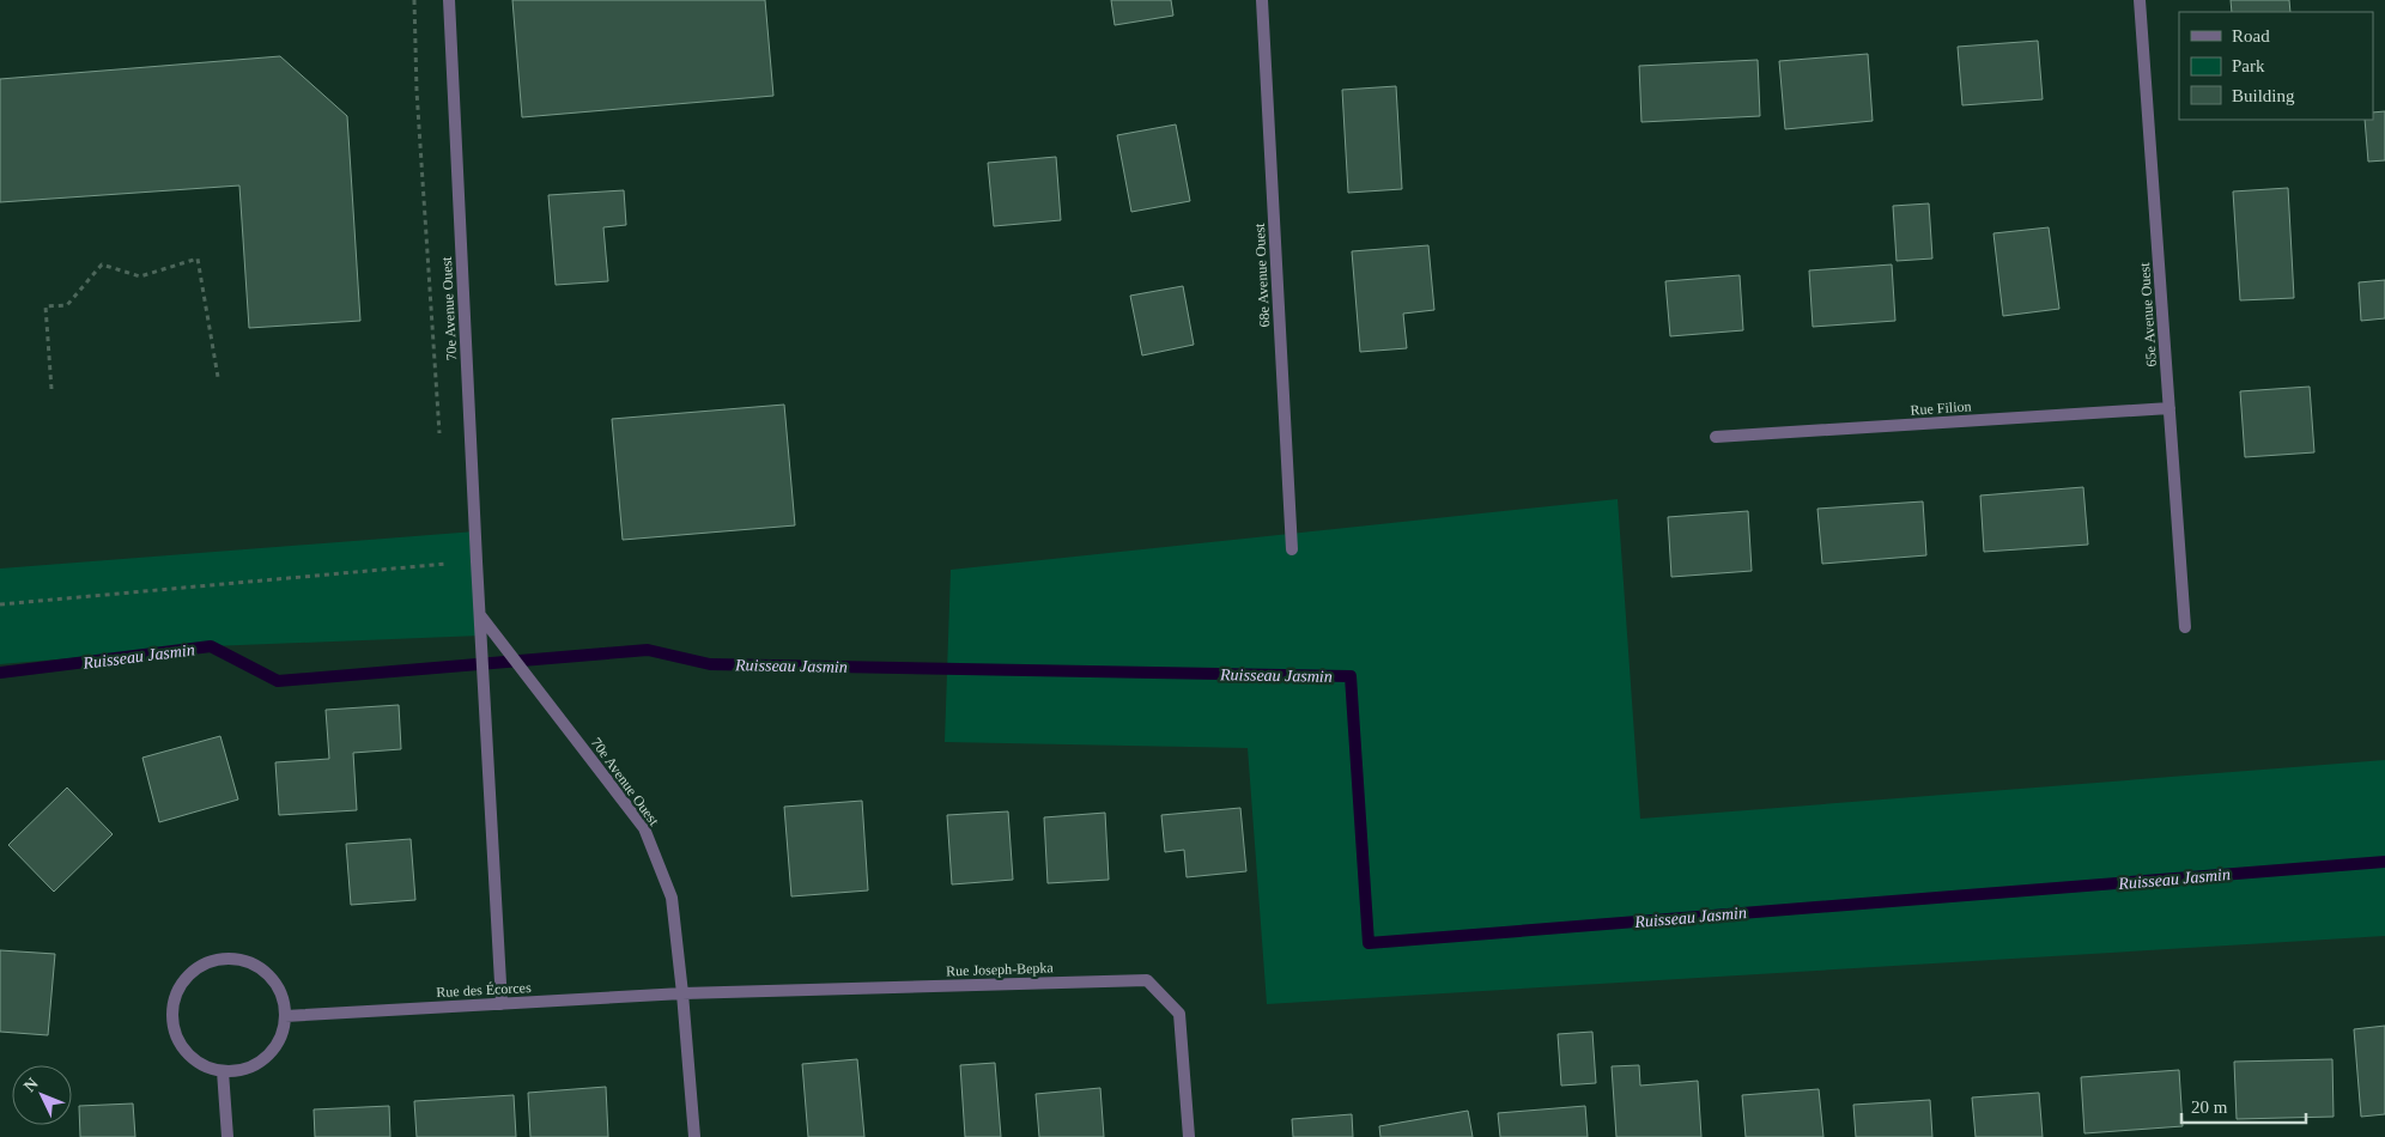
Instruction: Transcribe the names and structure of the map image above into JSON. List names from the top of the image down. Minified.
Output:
{"streets":{"street":["68e Avenue Ouest","70e Avenue Ouest","65e Avenue Ouest","Rue Filion","Rue Joseph-Bepka","Rue des Écorces"]},"crossings":[["70e Avenue Ouest","Rue Joseph-Bepka"],["70e Avenue Ouest","Rue des Écorces"],["65e Avenue Ouest","Rue Filion"],["Rue Joseph-Bepka","Rue des Écorces"]],"water":["Ruisseau Jasmin"],"legend":["Road","Park","Building"],"scale_bar":"20 m","north":"top left"}
